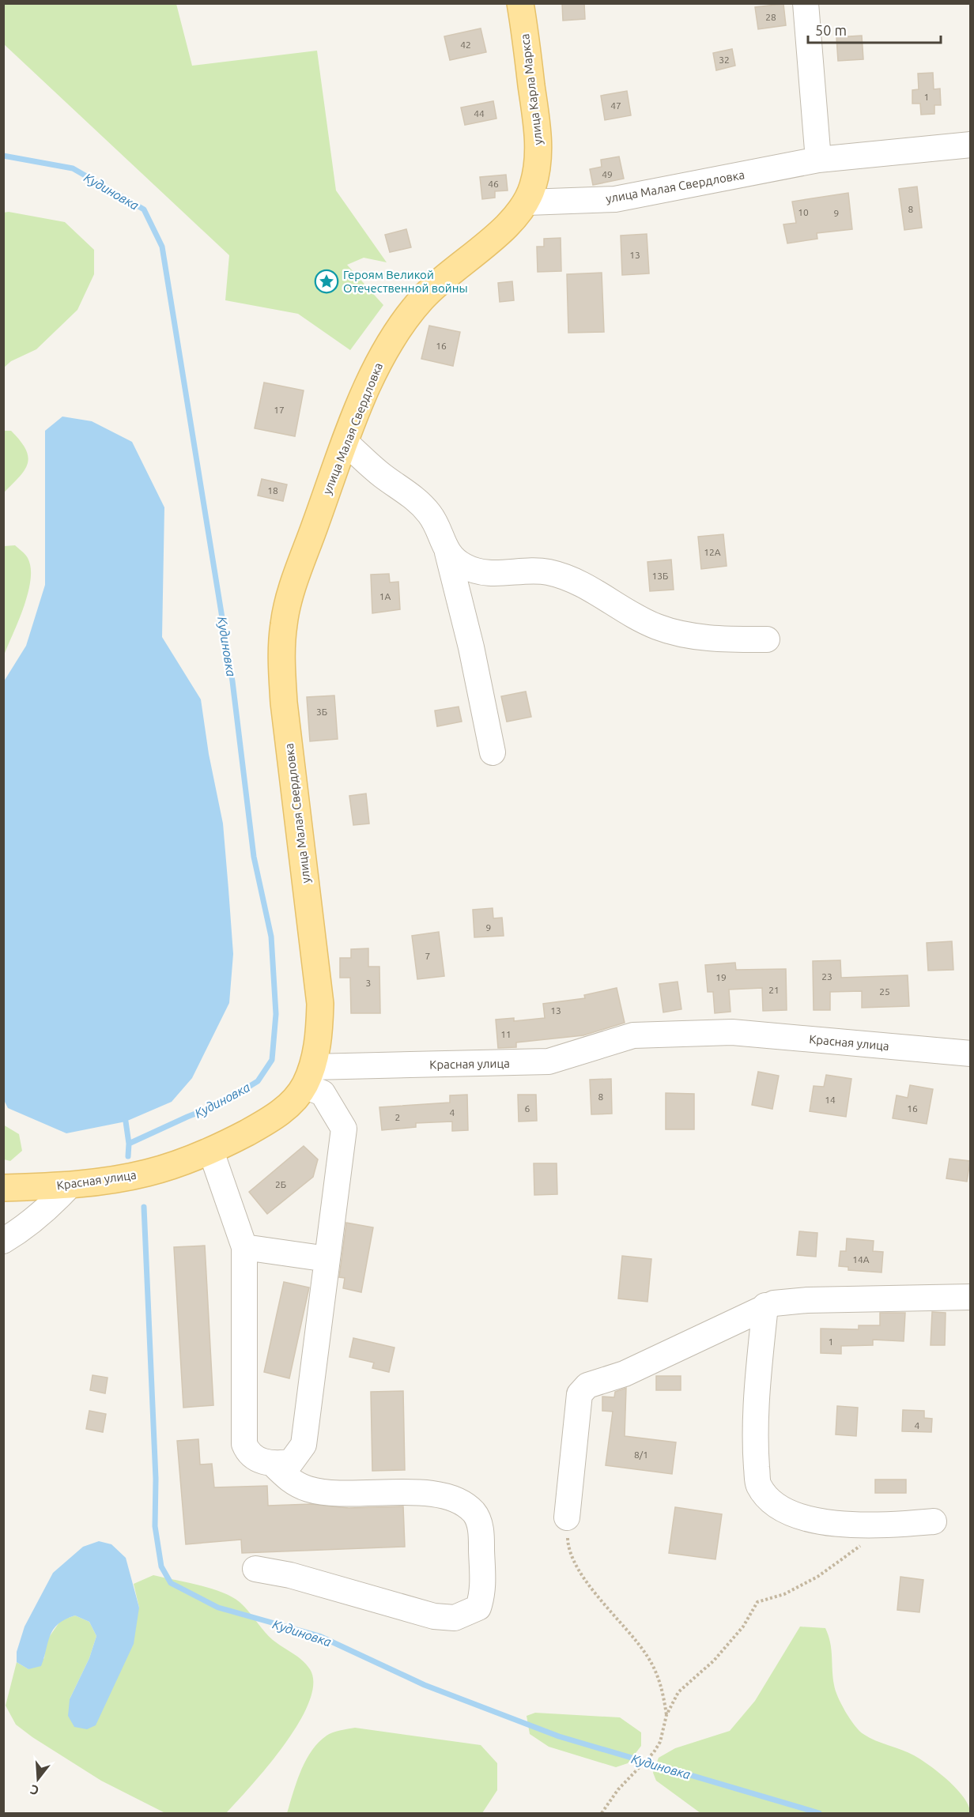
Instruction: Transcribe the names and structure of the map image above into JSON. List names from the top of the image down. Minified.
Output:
{"streets":{"main road":["улица Карла Маркса","улица Малая Свердловка","Красная улица"]},"crossings":[["улица Карла Маркса","улица Малая Свердловка"],["улица Малая Свердловка","Красная улица"]],"water":["Кудиновка"],"places":{"place":["Героям Великой Отечественной войны"]},"house_numbers":["28","42","32","1","47","44","49","46","8","10","9","13","16","17","18","12А","13Б","1А","3Б","9","7","23","19","3","21","25","13","11","8","14","6","16","4","2","2Б","14А","1","4","8/1"],"scale_bar":"50 m","north":"bottom"}
